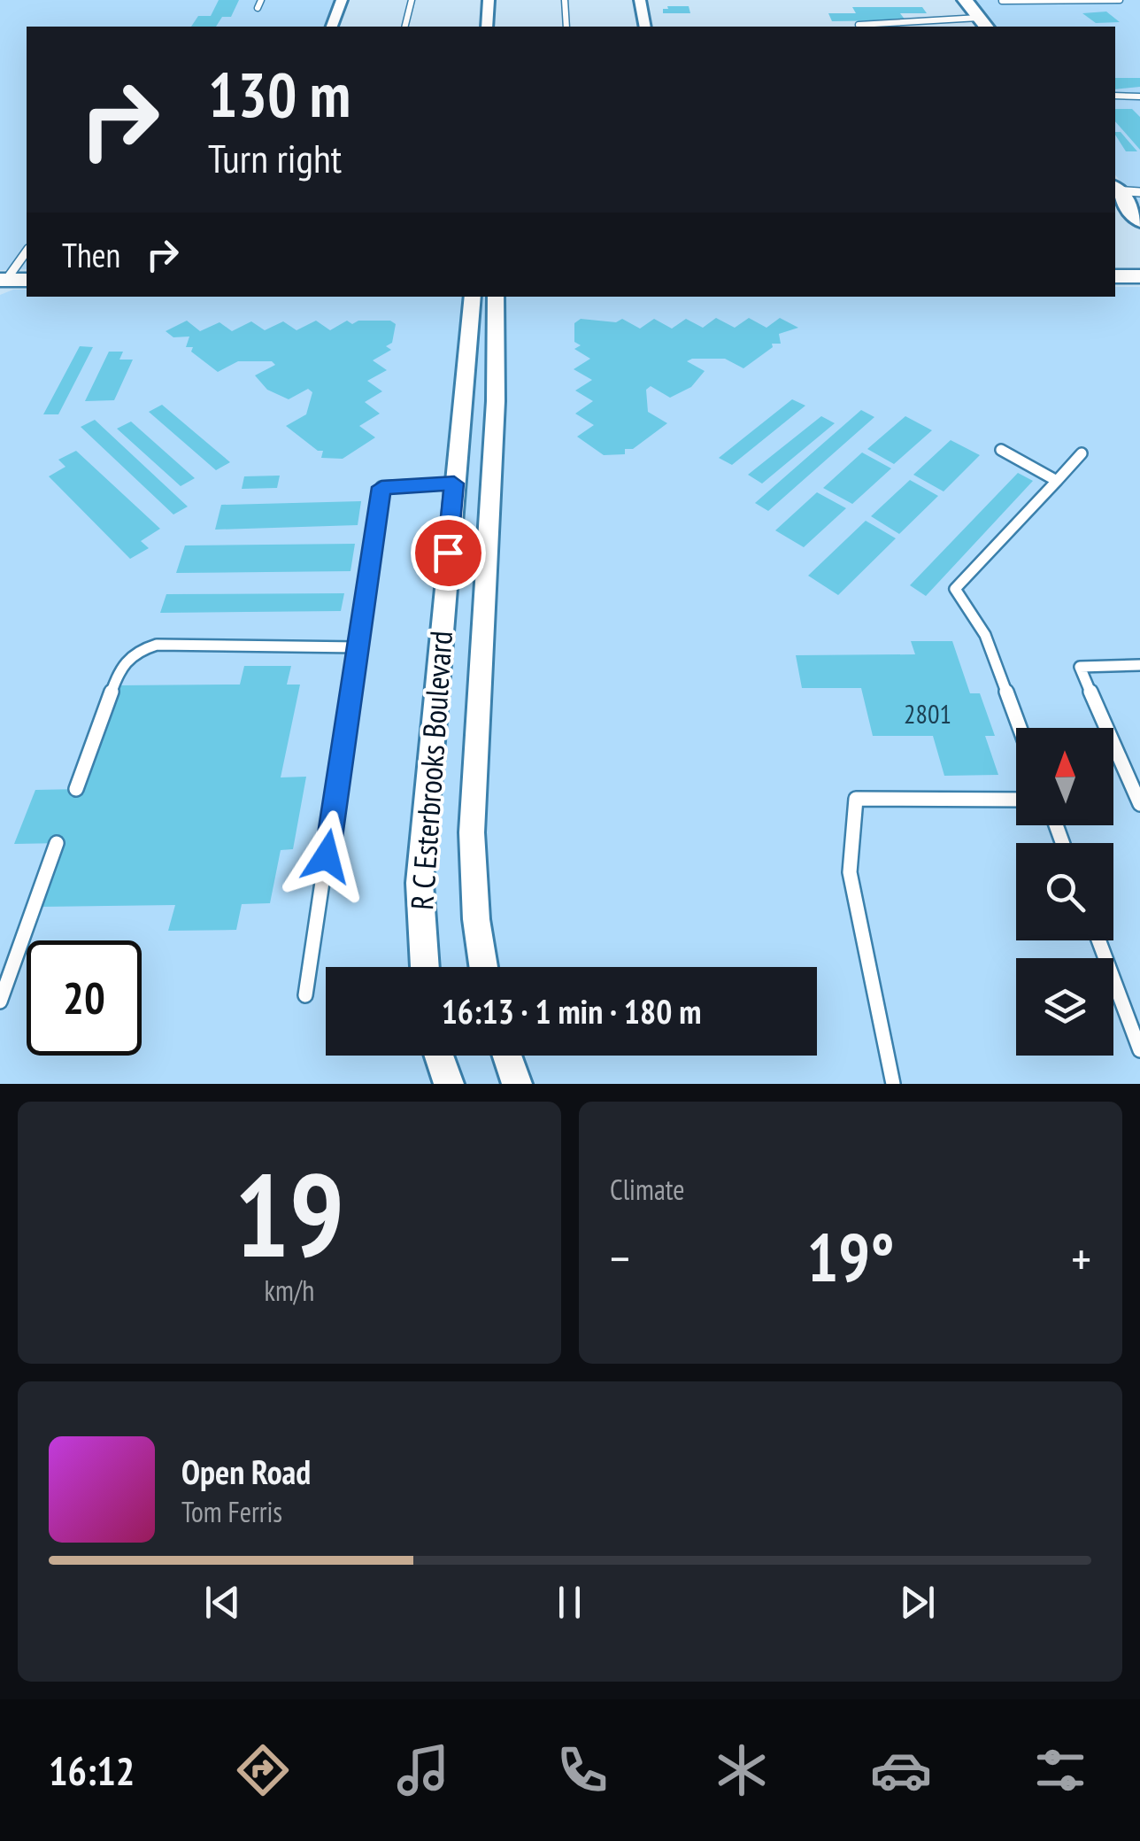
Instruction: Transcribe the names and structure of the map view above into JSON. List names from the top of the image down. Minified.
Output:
{"streets":{"street":["R C Esterbrooks Boulevard"]},"house_numbers":["2801"],"north":"top","page":{"turn":["130 m","Turn right"],"then":"Then","limit":"20","trip":"16:13 · 1 min · 180 m","tile":[["19","km/h"],"Climate"],"heat":["−","19°","+"],"song":["Open Road","Tom Ferris"],"tabs":"16:12"}}
